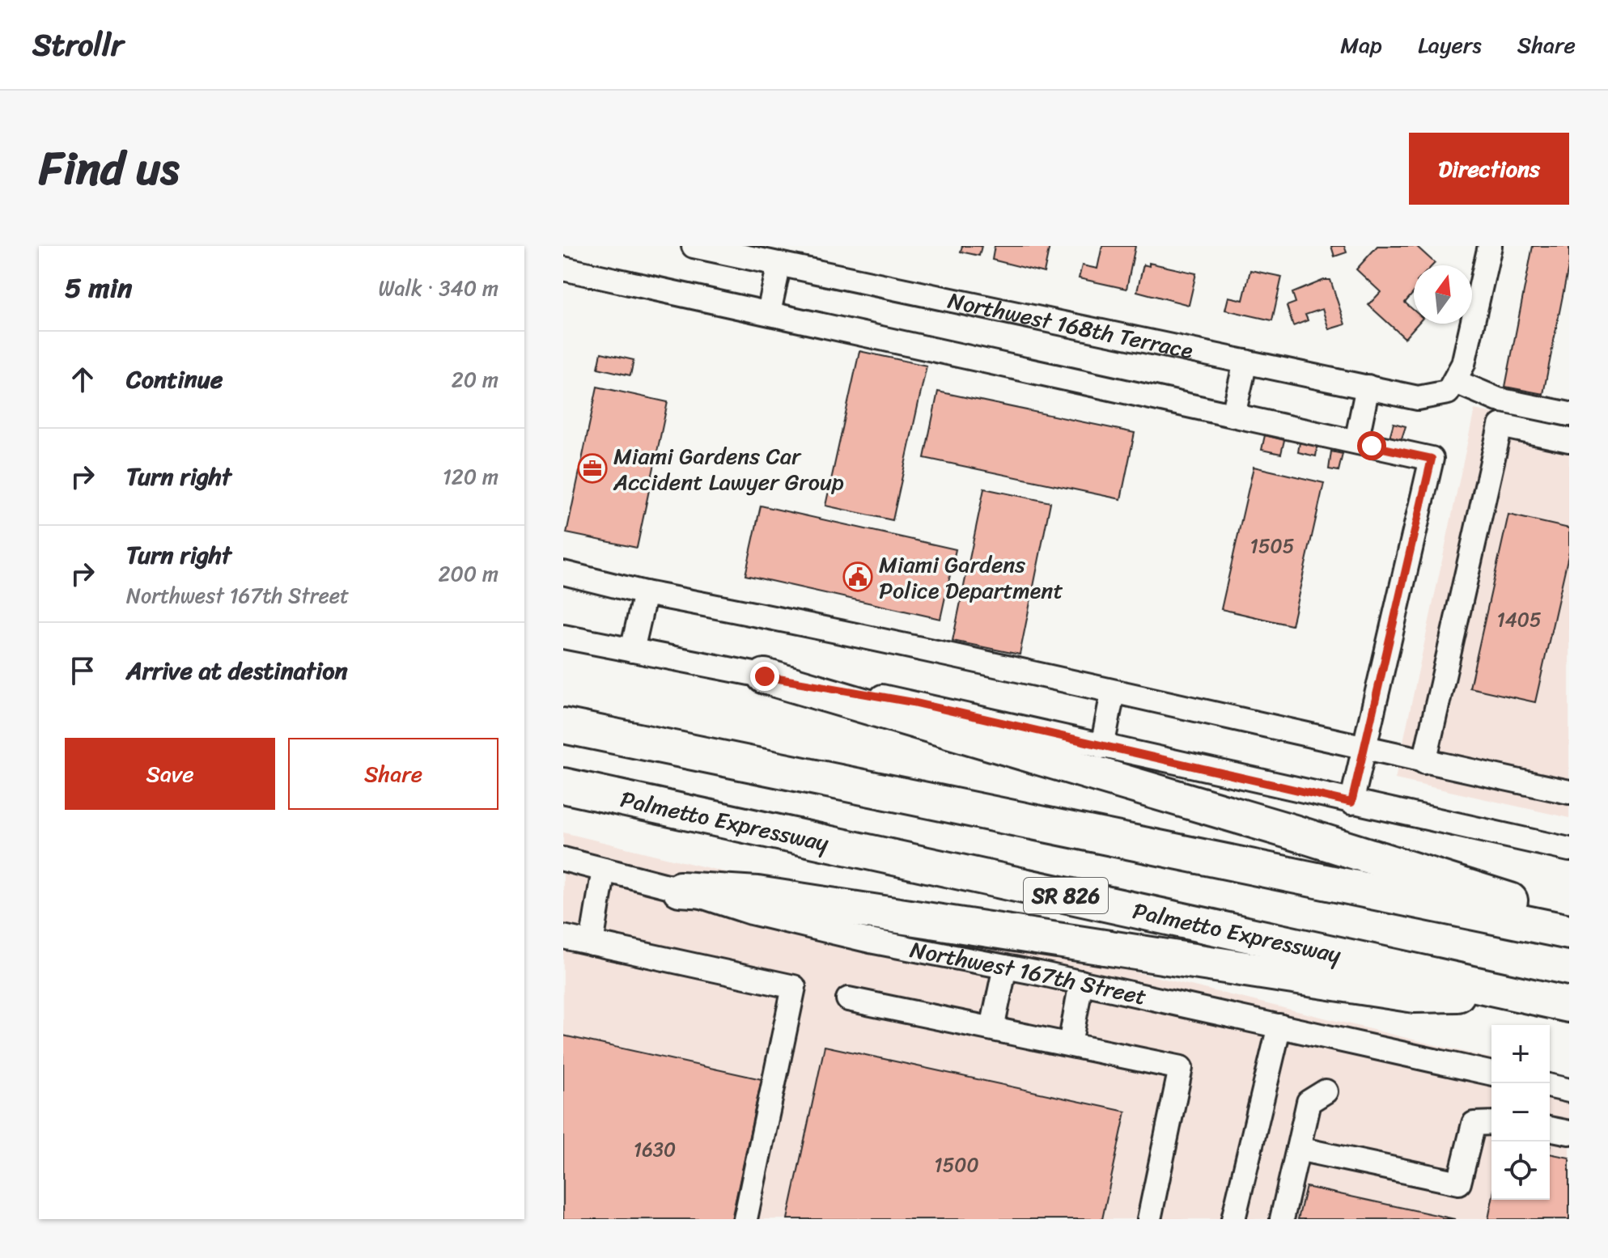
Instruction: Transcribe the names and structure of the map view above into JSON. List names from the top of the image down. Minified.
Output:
{"streets":{"highway":["Palmetto Expressway","SR 826"],"street":["Northwest 168th Terrace","Northwest 167th Street"]},"places":{"office":["Miami Gardens Car Accident Lawyer Group"],"public building":["Miami Gardens Police Department"]},"house_numbers":["1505","1405","1630","1500"],"north":"top","page":{"header":"Strollr","nav":["Map","Layers","Share"],"title":"Find us","buttons":["Directions",["Save","Share"]],"heading":["5 min","Walk · 340 m"],"list":[["Continue","20 m"],["Turn right","120 m"],["Turn right","Northwest 167th Street","200 m"],"Arrive at destination"],"map_buttons":["+","−"]}}
